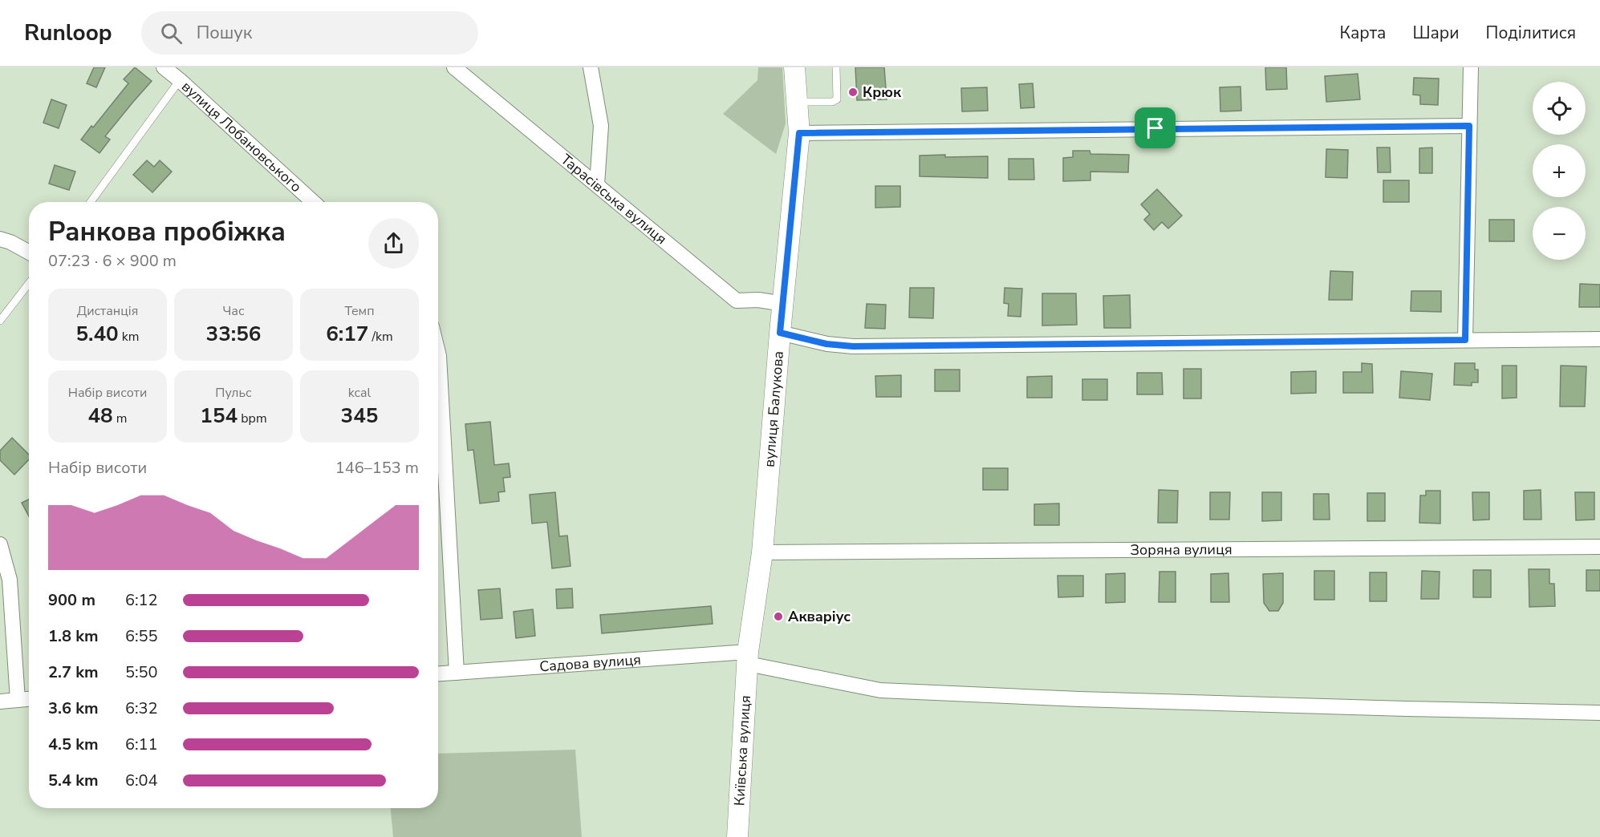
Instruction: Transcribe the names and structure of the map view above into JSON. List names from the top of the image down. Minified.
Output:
{"streets":{"main road":["вулиця Балукова","Київська вулиця"],"street":["вулиця Лобановського","Тарасівська вулиця","Зоряна вулиця","Садова вулиця"]},"crossings":[["Тарасівська вулиця","вулиця Балукова"],["вулиця Балукова","Зоряна вулиця"],["вулиця Балукова","Садова вулиця"],["вулиця Балукова","Київська вулиця"],["Садова вулиця","Київська вулиця"]],"places":["Крюк","Акваріус"],"page":{"header":"Runloop","search":"Пошук","nav":["Карта","Шари","Поділитися"],"map_buttons":["+","−"],"heading":["Ранкова пробіжка","07:23 · 6 × 900 m"],"stats":[["Дистанція","5.40 km"],["Час","33:56"],["Темп","6:17 /km"],["Набір висоти","48 m"],["Пульс","154 bpm"],["kcal","345"]],"chart":["Набір висоти","146–153 m"],"list":[{"name":"900 m","note":"6:12"},{"name":"1.8 km","note":"6:55"},{"name":"2.7 km","note":"5:50"},{"name":"3.6 km","note":"6:32"},{"name":"4.5 km","note":"6:11"},{"name":"5.4 km","note":"6:04"}]}}
